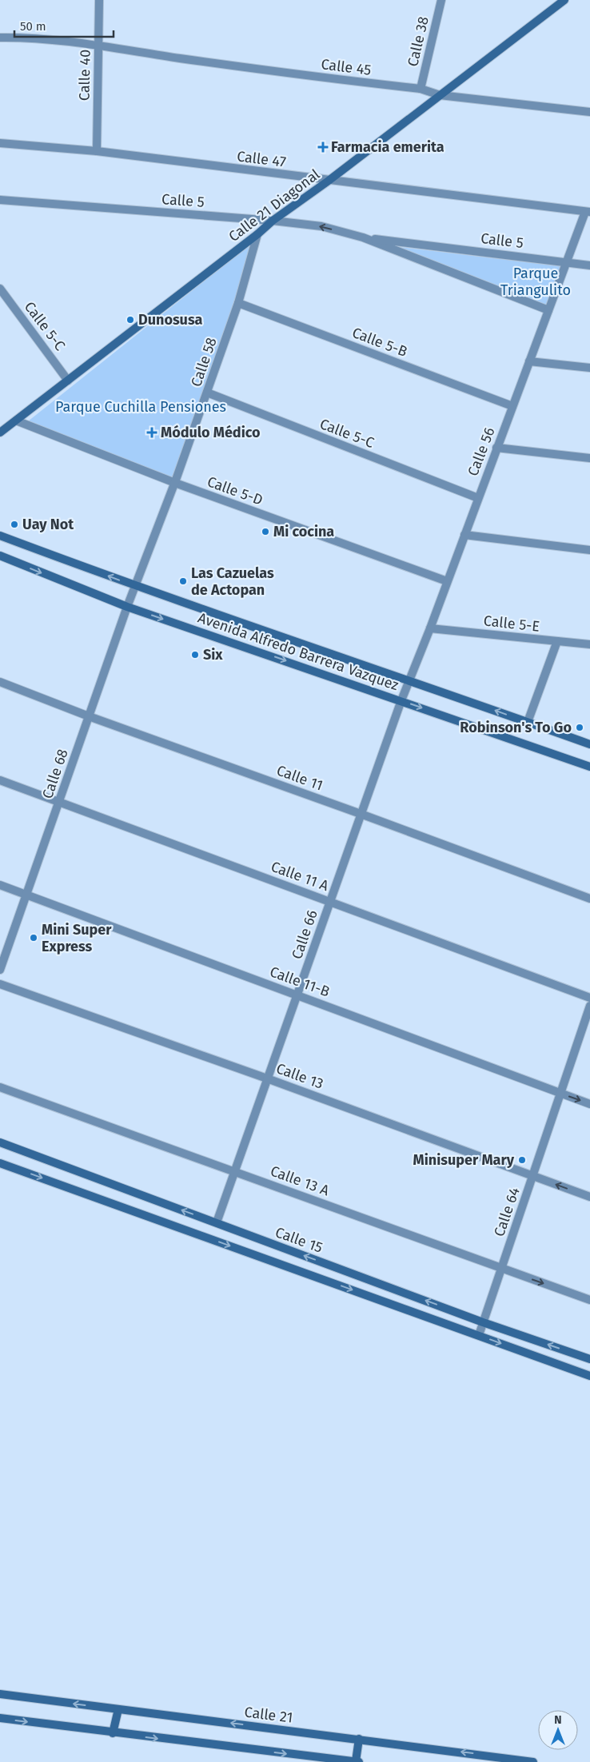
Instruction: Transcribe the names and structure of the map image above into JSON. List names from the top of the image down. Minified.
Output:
{"streets":{"street":["Calle 38","Calle 45","Calle 40","Calle 47","Calle 5","Calle 21 Diagonal","Calle 5-C","Calle 5-B","Calle 58","Calle 56","Calle 5-D","Calle 5-E","Avenida Alfredo Barrera Vazquez","Calle 68","Calle 11","Calle 11 A","Calle 66","Calle 11-B","Calle 13","Calle 13 A","Calle 64","Calle 15","Calle 21"]},"crossings":[["Calle 38","Calle 45"],["Calle 45","Calle 40"],["Calle 45","Calle 21 Diagonal"],["Calle 40","Calle 47"],["Calle 47","Calle 21 Diagonal"],["Calle 47","Calle 56"],["Calle 5","Calle 21 Diagonal"],["Calle 5","Calle 56"],["Calle 21 Diagonal","Calle 5-C"],["Calle 21 Diagonal","Calle 58"],["Calle 21 Diagonal","Calle 5-D"],["Calle 5-C","Calle 58"],["Calle 5-C","Calle 56"],["Calle 5-B","Calle 58"],["Calle 5-B","Calle 56"],["Calle 58","Calle 5-D"],["Calle 58","Avenida Alfredo Barrera Vazquez"],["Calle 58","Calle 68"],["Calle 56","Calle 5-D"],["Calle 56","Calle 5-E"],["Calle 56","Avenida Alfredo Barrera Vazquez"],["Calle 56","Calle 66"],["Avenida Alfredo Barrera Vazquez","Calle 68"],["Avenida Alfredo Barrera Vazquez","Calle 66"],["Calle 68","Calle 11"],["Calle 68","Calle 11 A"],["Calle 68","Calle 11-B"],["Calle 11","Calle 66"],["Calle 11 A","Calle 66"],["Calle 66","Calle 11-B"],["Calle 66","Calle 13"],["Calle 66","Calle 13 A"],["Calle 66","Calle 15"],["Calle 11-B","Calle 64"],["Calle 13","Calle 64"],["Calle 13 A","Calle 64"],["Calle 64","Calle 15"]],"parks":["Parque Triangulito","Parque Cuchilla Pensiones"],"places":{"health":["Farmacia emerita","Módulo Médico"],"other":["Dunosusa","Uay Not","Mi cocina","Las Cazuelas de Actopan","Six","Robinson's To Go","Mini Super Express","Minisuper Mary"]},"scale_bar":"50 m","north":"top"}
